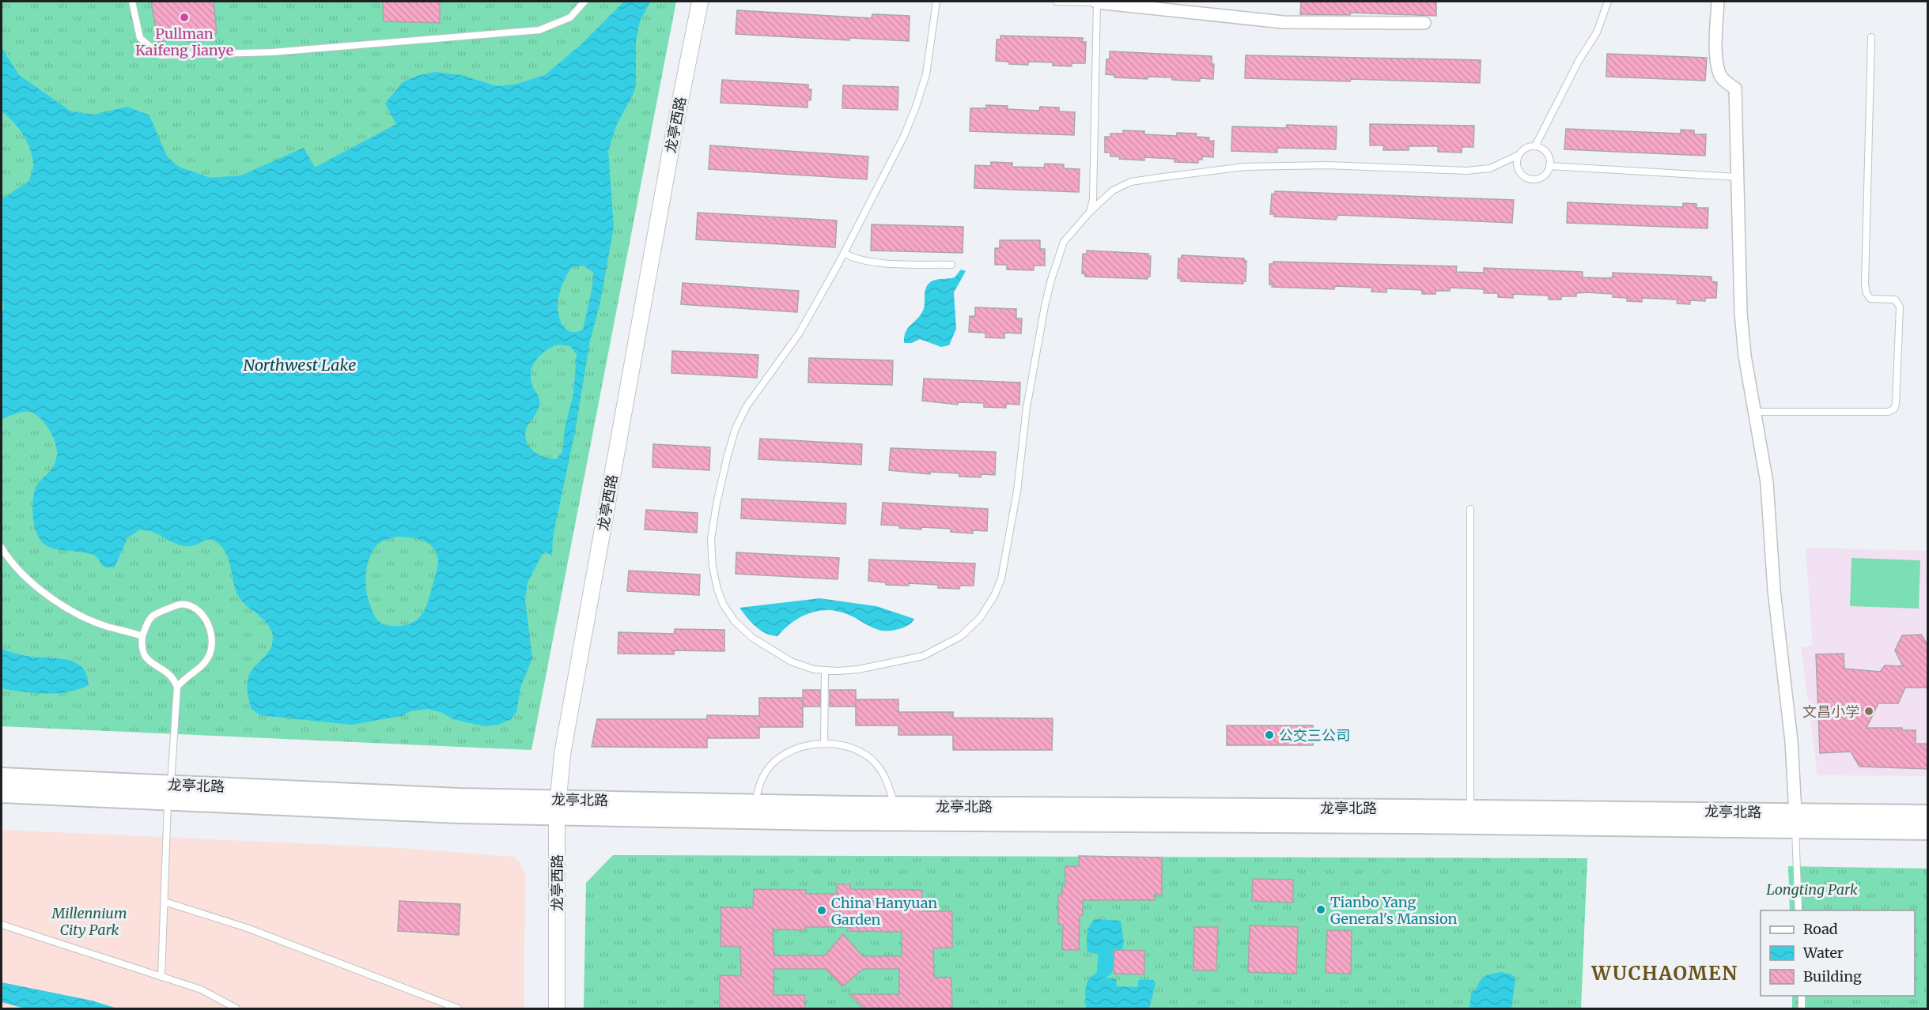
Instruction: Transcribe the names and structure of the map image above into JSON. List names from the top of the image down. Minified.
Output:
{"streets":{"main road":["龙亭北路"],"street":["龙亭西路"]},"crossings":[["龙亭西路","龙亭北路"]],"districts":["WUCHAOMEN"],"water":["Northwest Lake"],"parks":["Longting Park","Millennium City Park"],"places":["Pullman Kaifeng Jianye","文昌小学","公交三公司","Tianbo Yang General's Mansion","China Hanyuan Garden"],"legend":["Road","Water","Building"]}
